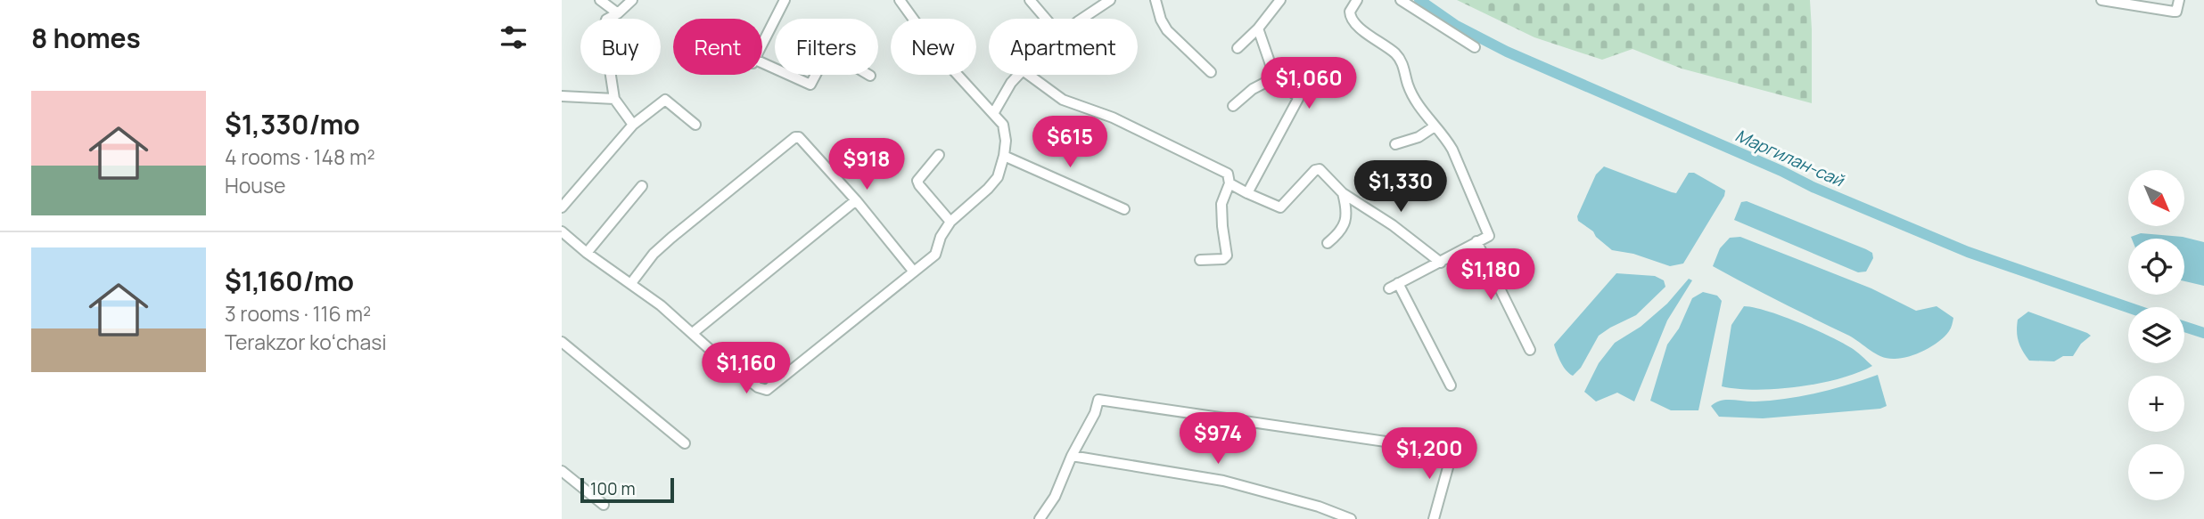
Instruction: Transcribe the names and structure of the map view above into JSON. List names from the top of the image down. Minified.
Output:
{"water":["Маргилан-сай"],"scale_bar":"100 m","north":"bottom right","page":{"heading":"8 homes","chip":["Buy","Rent","Filters","New","Apartment"],"price":["$1,060","$615","$918","$1,330","$1,180","$1,160","$974","$1,200"],"list":[{"name":"$1,330/mo","note":"4 rooms · 148 m² · House"},{"name":"$1,160/mo","note":"3 rooms · 116 m² · Terakzor koʻchasi"}],"map_buttons":["+","−"],"scale":"100 m"}}
